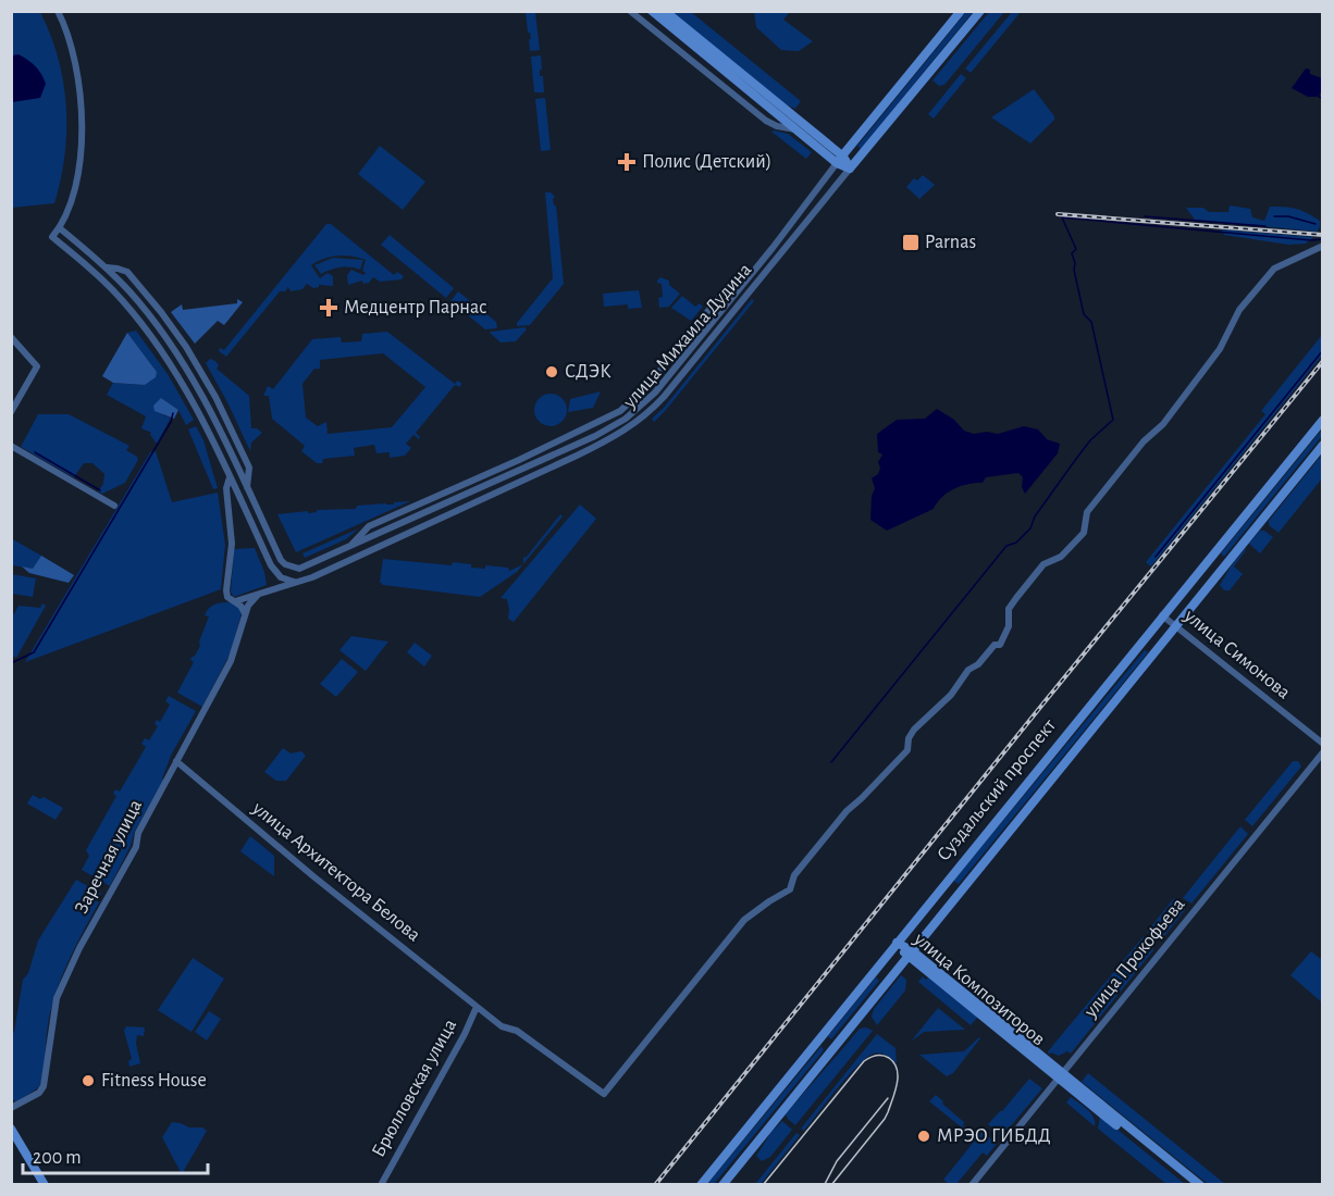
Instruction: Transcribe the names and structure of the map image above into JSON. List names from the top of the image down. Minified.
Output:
{"streets":{"main road":["улица Михаила Дудина","Суздальский проспект","улица Композиторов"],"street":["улица Симонова","Заречная улица","улица Архитектора Белова","улица Прокофьева","Брюлловская улица"]},"crossings":[["улица Михаила Дудина","Заречная улица"],["улица Симонова","Суздальский проспект"],["Суздальский проспект","улица Композиторов"],["Заречная улица","улица Архитектора Белова"],["улица Архитектора Белова","Брюлловская улица"],["улица Прокофьева","улица Композиторов"]],"places":{"health":["Полис (Детский)","Медцентр Парнас"],"transit":["Parnas"],"other":["СДЭК","Fitness House","МРЭО ГИБДД"]},"scale_bar":"200 m"}
